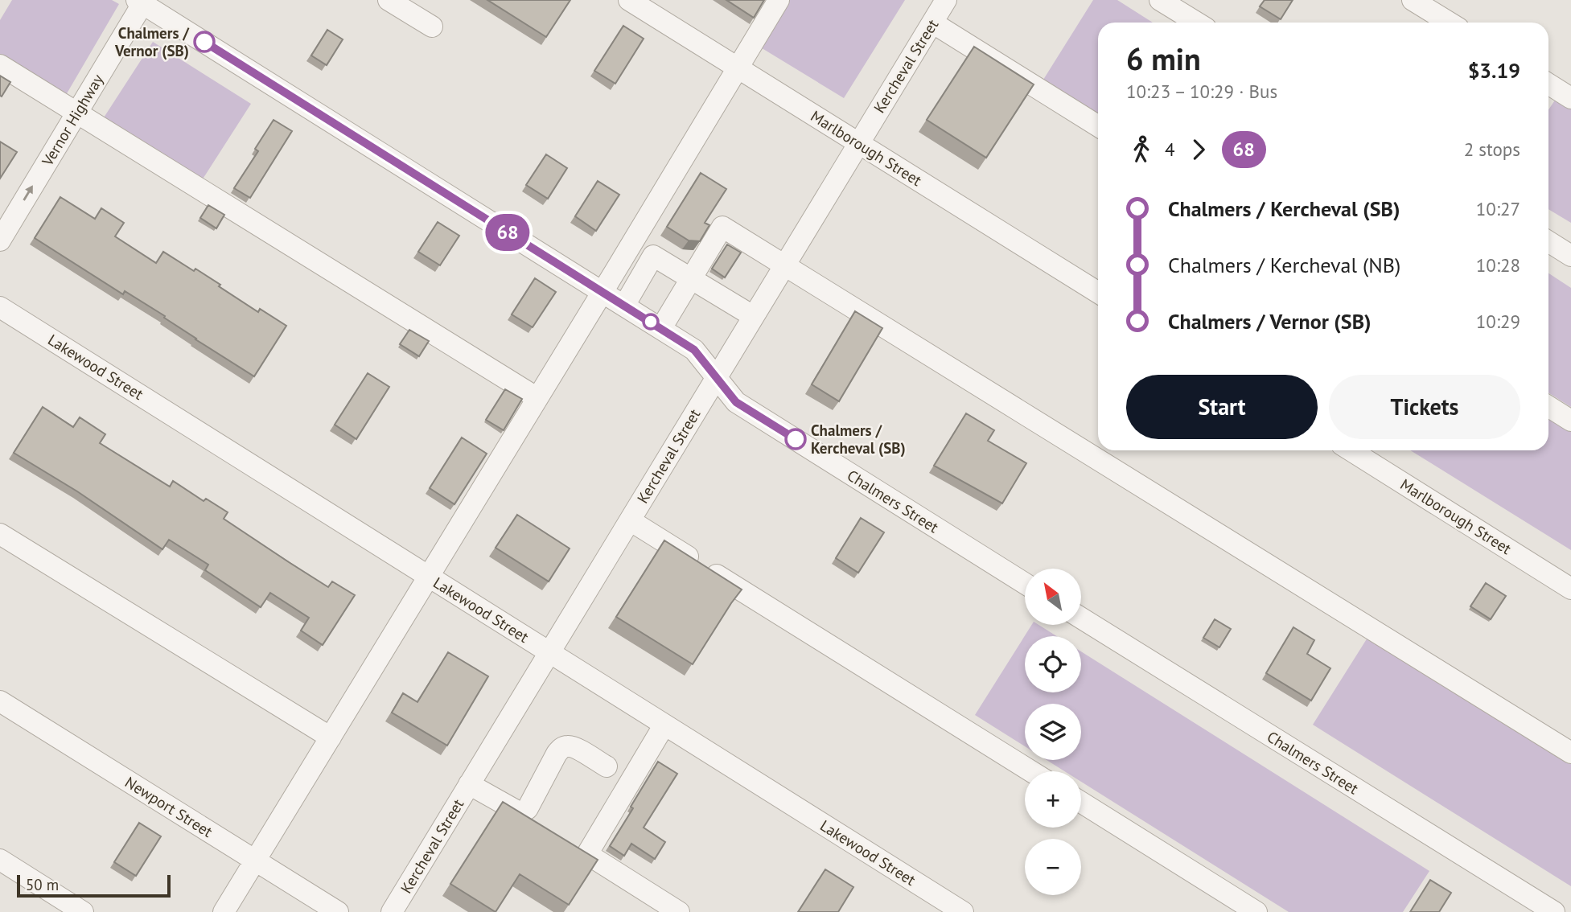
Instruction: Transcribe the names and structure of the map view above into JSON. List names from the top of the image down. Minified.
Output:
{"streets":{"street":["Kercheval Street","Vernor Highway","Marlborough Street","Lakewood Street","Chalmers Street","Newport Street"]},"crossings":[["Kercheval Street","Marlborough Street"],["Kercheval Street","Lakewood Street"],["Kercheval Street","Chalmers Street"],["Vernor Highway","Chalmers Street"]],"one_way":["Vernor Highway"],"places":["Chalmers / Vernor (SB)","Chalmers / Kercheval (SB)"],"lines":["bus line 68"],"scale_bar":"50 m","north":"top left","page":{"on_map":"68","heading":["6 min","10:23 – 10:29 · Bus","$3.19"],"legs":["4","68","2 stops"],"list":[{"name":"Chalmers / Kercheval (SB)","value":"10:27"},{"name":"Chalmers / Kercheval (NB)","value":"10:28"},{"name":"Chalmers / Vernor (SB)","value":"10:29"}],"buttons":["Start","Tickets"],"map_buttons":["+","−"],"scale":"50 m"}}
